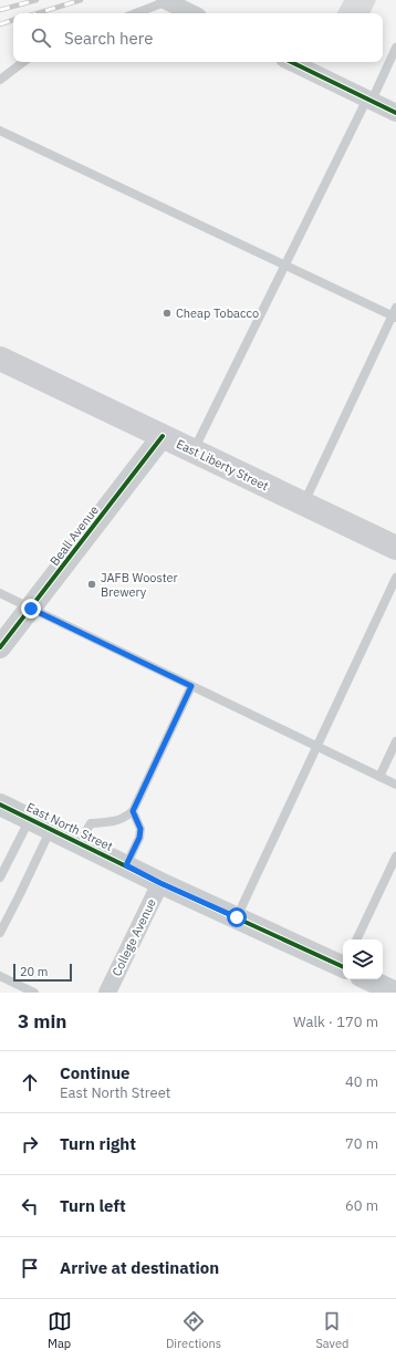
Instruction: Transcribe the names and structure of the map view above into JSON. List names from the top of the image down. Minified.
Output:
{"streets":{"main road":["East Liberty Street"],"street":["Beall Avenue","East North Street","College Avenue"]},"crossings":[["East Liberty Street","Beall Avenue"],["East North Street","College Avenue"]],"places":["Cheap Tobacco","JAFB Wooster Brewery"],"scale_bar":"20 m","page":{"search":"Search here","scale":"20 m","heading":["3 min","Walk · 170 m"],"list":[["Continue","East North Street","40 m"],["Turn right","70 m"],["Turn left","60 m"],"Arrive at destination"],"nav":["Map","Directions","Saved"]}}
